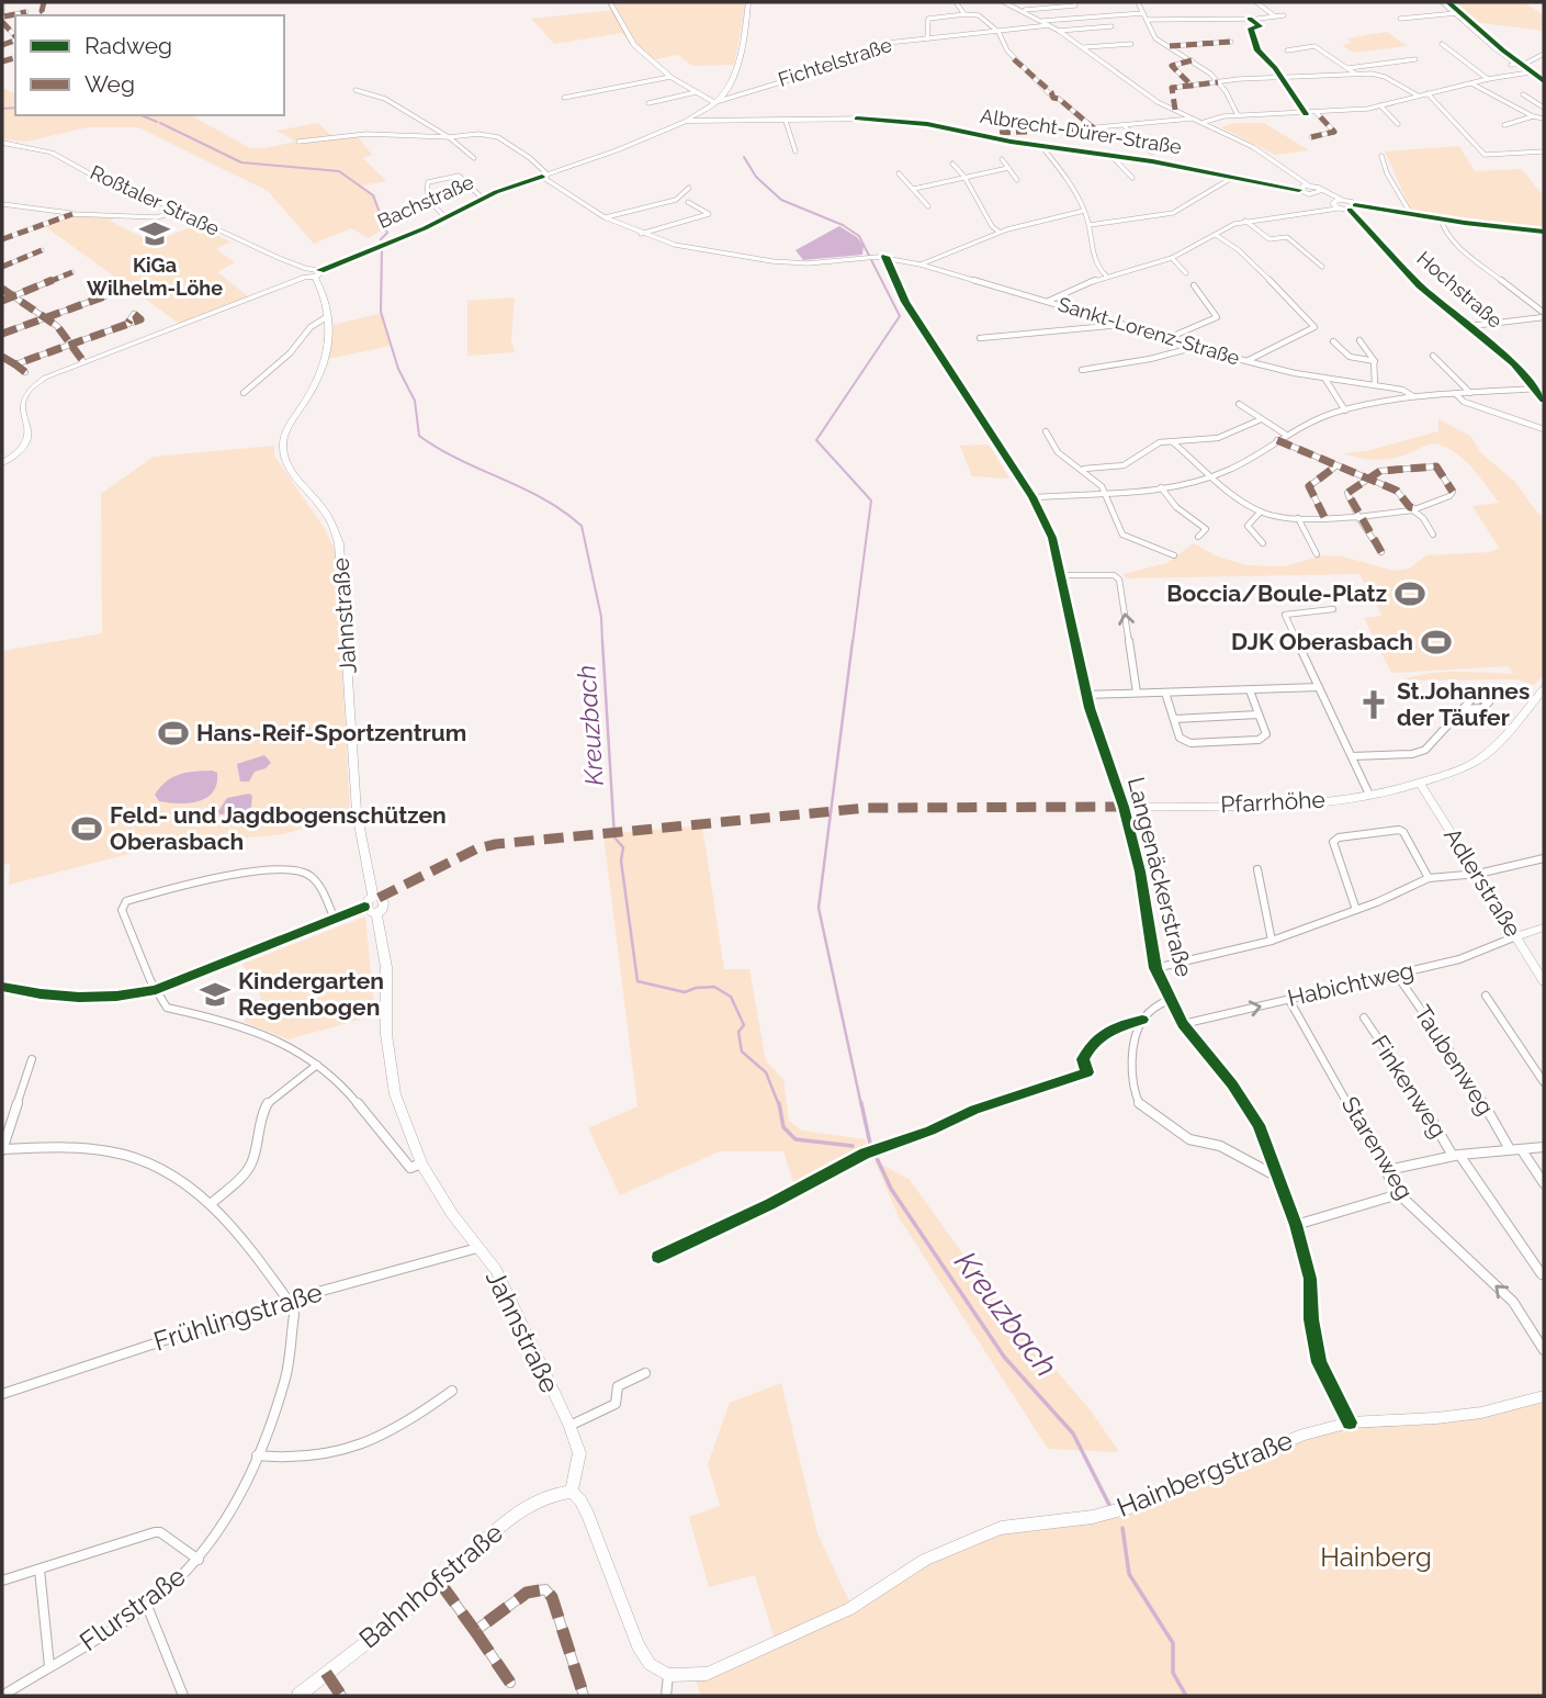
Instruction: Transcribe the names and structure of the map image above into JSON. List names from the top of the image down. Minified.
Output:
{"streets":{"street":["Fichtelstraße","Albrecht-Dürer-Straße","Roßtaler Straße","Bachstraße","Hochstraße","Sankt-Lorenz-Straße","Jahnstraße","Pfarrhöhe","Langenäckerstraße","Adlerstraße","Habichtweg","Taubenweg","Finkenweg","Starenweg","Frühlingstraße","Hainbergstraße","Bahnhofstraße","Flurstraße"]},"crossings":[["Albrecht-Dürer-Straße","Bachstraße"],["Albrecht-Dürer-Straße","Sankt-Lorenz-Straße"],["Bachstraße","Sankt-Lorenz-Straße"],["Bachstraße","Jahnstraße"],["Sankt-Lorenz-Straße","Langenäckerstraße"],["Jahnstraße","Frühlingstraße"],["Jahnstraße","Bahnhofstraße"],["Pfarrhöhe","Langenäckerstraße"],["Pfarrhöhe","Adlerstraße"],["Langenäckerstraße","Habichtweg"],["Langenäckerstraße","Hainbergstraße"],["Adlerstraße","Habichtweg"],["Habichtweg","Taubenweg"],["Habichtweg","Starenweg"],["Frühlingstraße","Flurstraße"]],"one_way":["Starenweg"],"water":["Kreuzbach"],"parks":["Hainberg"],"places":{"school or university":["KiGa Wilhelm-Löhe","Kindergarten Regenbogen"],"sports":["Boccia/Boule-Platz","DJK Oberasbach","Hans-Reif-Sportzentrum","Feld- und Jagdbogenschützen Oberasbach"],"church":["St.Johannes der Täufer"]},"legend":["Radweg","Weg"]}
